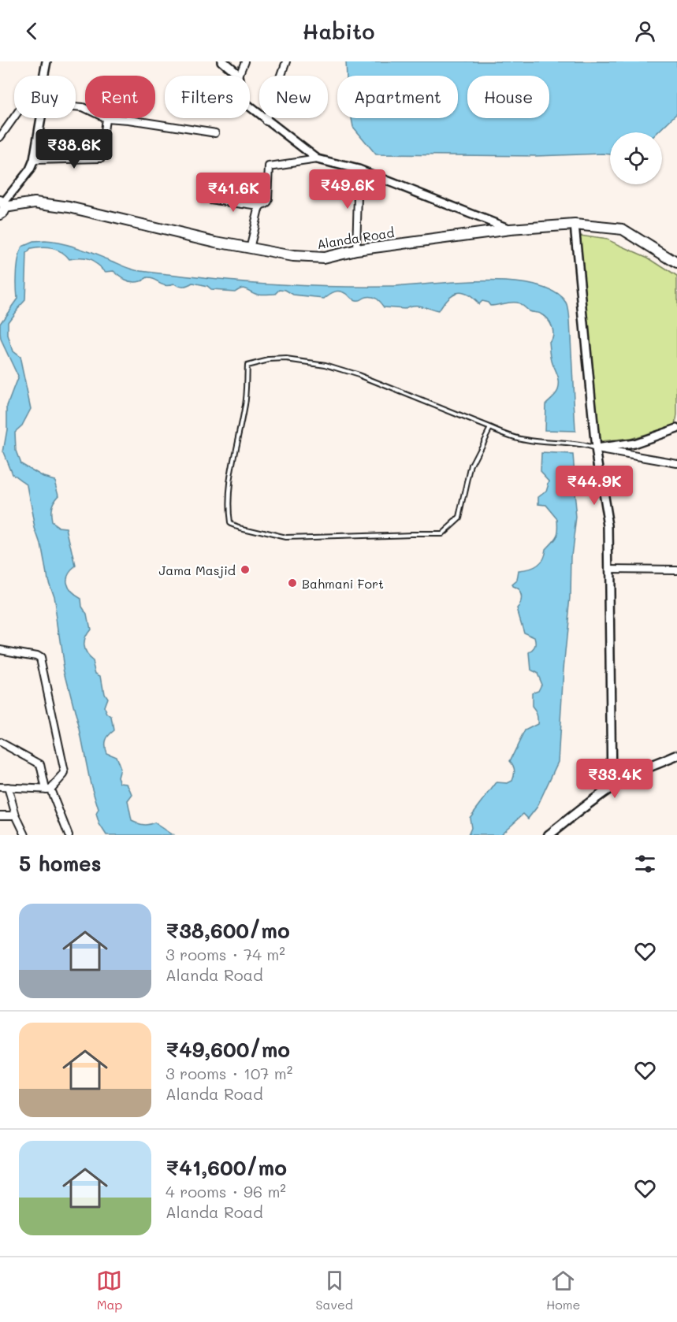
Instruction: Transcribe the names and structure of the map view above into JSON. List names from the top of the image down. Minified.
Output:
{"streets":{"main road":["Alanda Road"]},"places":["Jama Masjid","Bahmani Fort"],"page":{"header":"Habito","chip":["Buy","Rent","Filters","New","Apartment","House"],"price":["₹38.6K","₹49.6K","₹41.6K","₹44.9K","₹33.4K"],"heading":"5 homes","list":[{"name":"₹38,600/mo","note":"3 rooms · 74 m² · Alanda Road"},{"name":"₹49,600/mo","note":"3 rooms · 107 m² · Alanda Road"},{"name":"₹41,600/mo","note":"4 rooms · 96 m² · Alanda Road"}],"tabs":["Map","Saved","Home"]}}
